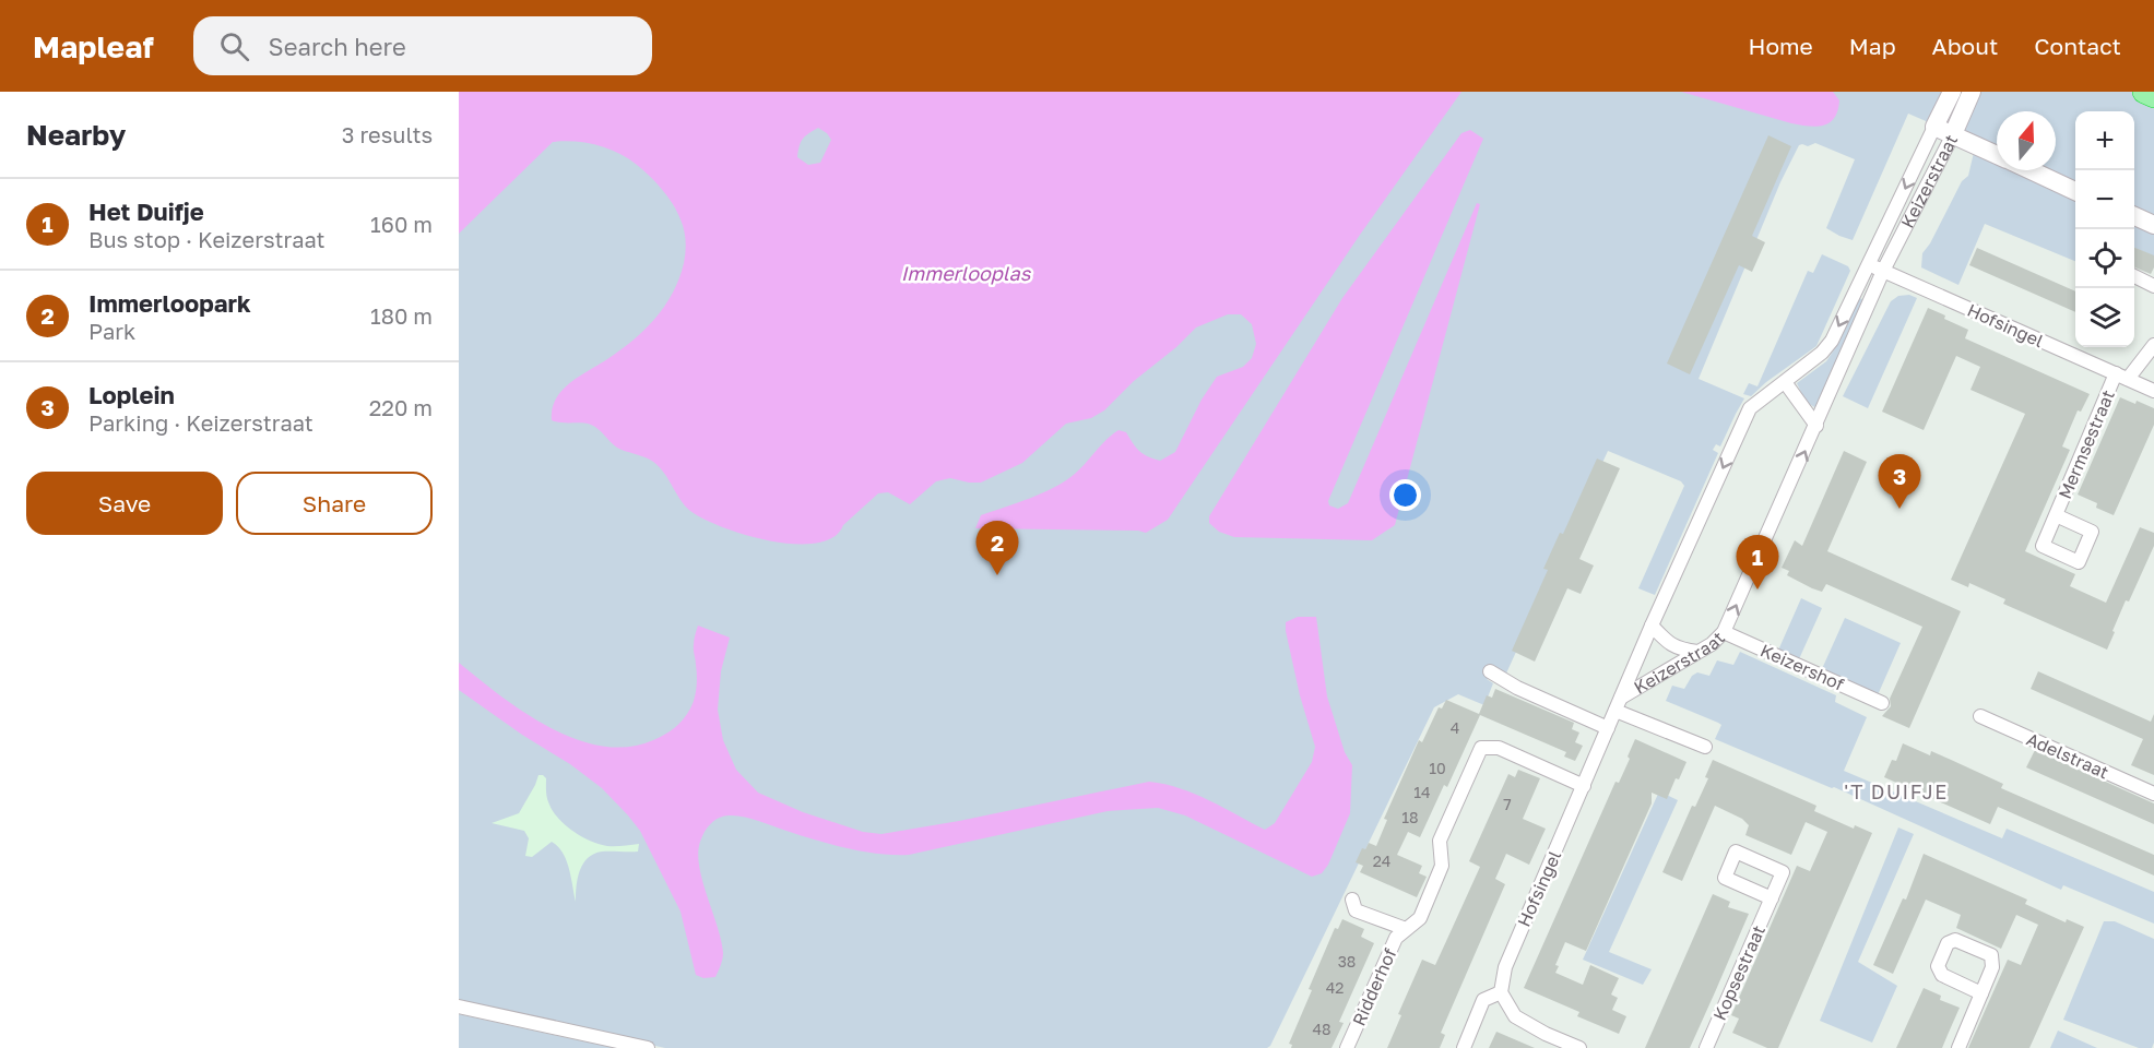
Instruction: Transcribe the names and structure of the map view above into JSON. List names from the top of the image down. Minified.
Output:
{"streets":{"street":["Keizerstraat","Hofsingel","Mermsestraat","Keizershof","Adelstraat","Kopsestraat","Ridderhof"]},"crossings":[["Keizerstraat","Hofsingel"],["Keizerstraat","Keizershof"],["Hofsingel","Mermsestraat"],["Hofsingel","Ridderhof"]],"districts":["'T DUIFJE"],"water":["Immerlooplas"],"house_numbers":["4","10","14","7","18","24","38","42","48"],"north":"top","page":{"header":"Mapleaf","search":"Search here","nav":["Home","Map","About","Contact"],"heading":["Nearby","3 results"],"map_buttons":["+","−"],"list":[{"mark":"1","name":"Het Duifje","note":"Bus stop · Keizerstraat","value":"160 m"},{"mark":"2","name":"Immerloopark","note":"Park","value":"180 m"},{"mark":"3","name":"Loplein","note":"Parking · Keizerstraat","value":"220 m"}],"buttons":["Save","Share"],"pins":["3","2","1"]}}
